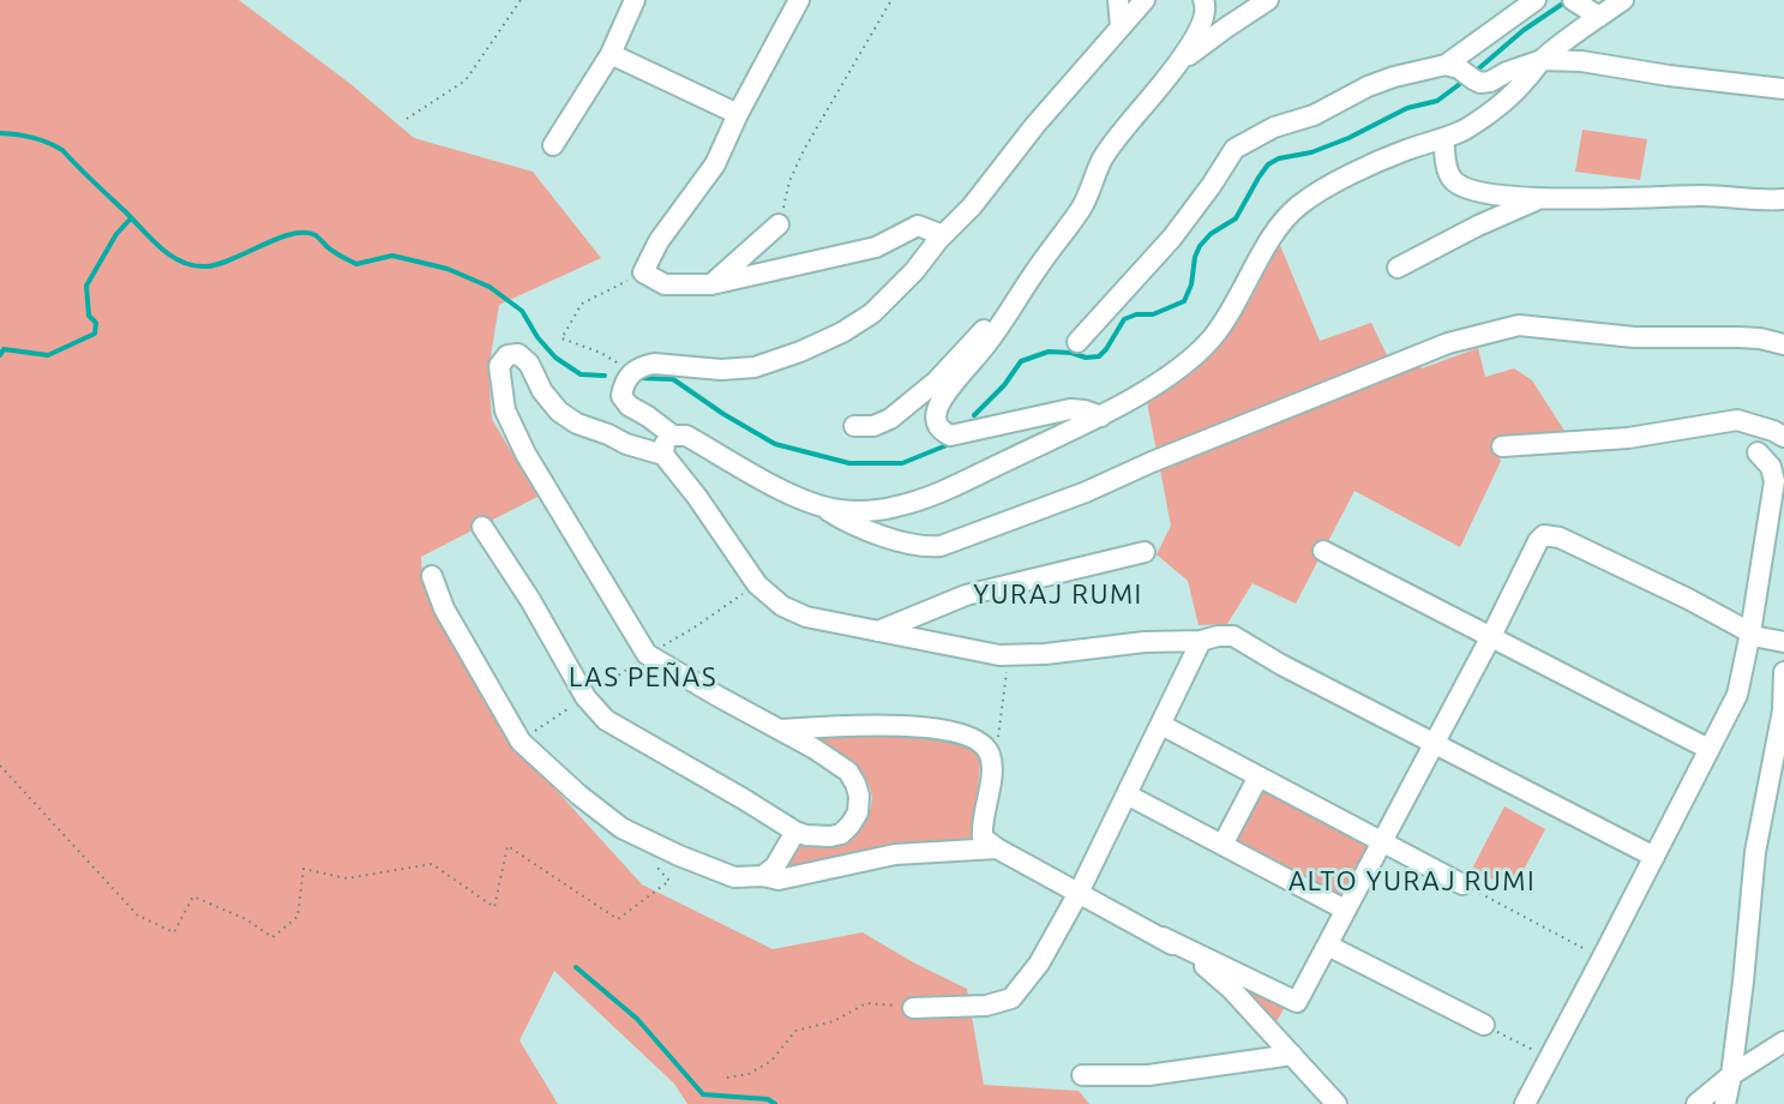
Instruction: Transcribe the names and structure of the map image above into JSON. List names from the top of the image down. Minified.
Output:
{"districts":["YURAJ RUMI","LAS PEÑAS","ALTO YURAJ RUMI"]}
